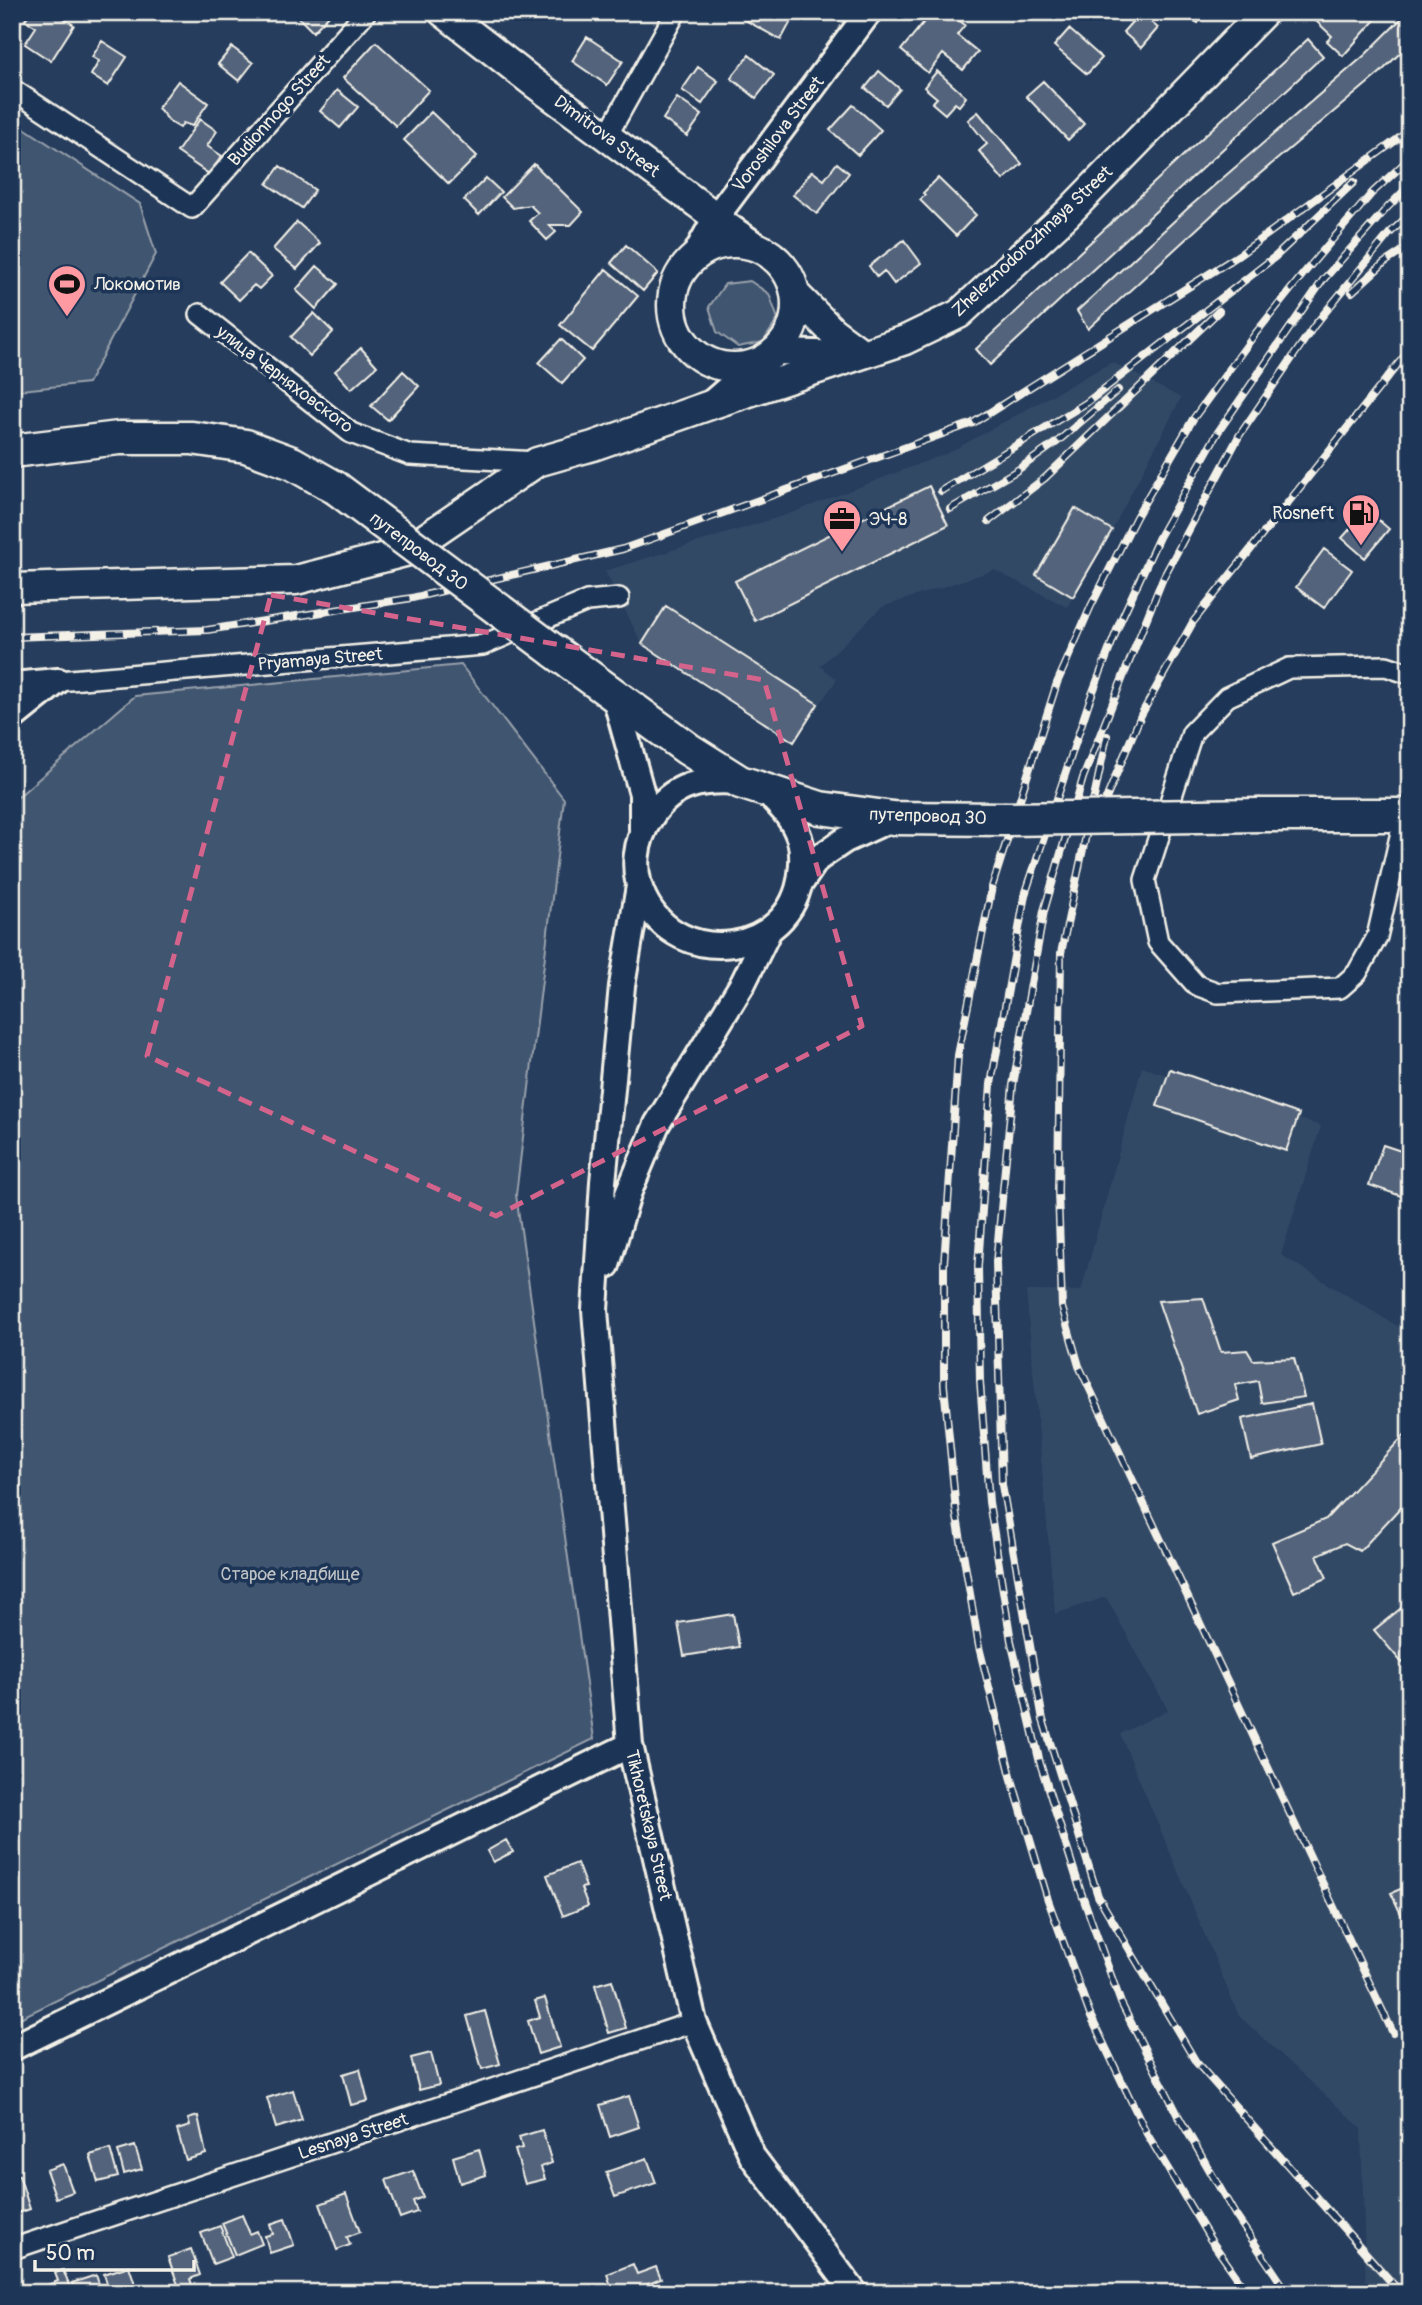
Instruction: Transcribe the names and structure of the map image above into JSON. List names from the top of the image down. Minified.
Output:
{"streets":{"main road":["Dimitrova Street","Zheleznodorozhnaya Street","путепровод 30"],"street":["Budionnogo Street","Voroshilova Street","улица Черняховского","Pryamaya Street","Tikhoretskaya Street","Lesnaya Street"]},"crossings":[["Voroshilova Street","Dimitrova Street"],["Zheleznodorozhnaya Street","улица Черняховского"],["Tikhoretskaya Street","Lesnaya Street"]],"parks":["Старое кладбище"],"places":{"sports":["Локомотив"],"fuel station":["Rosneft"],"office":["ЭЧ-8"]},"scale_bar":"50 m"}
